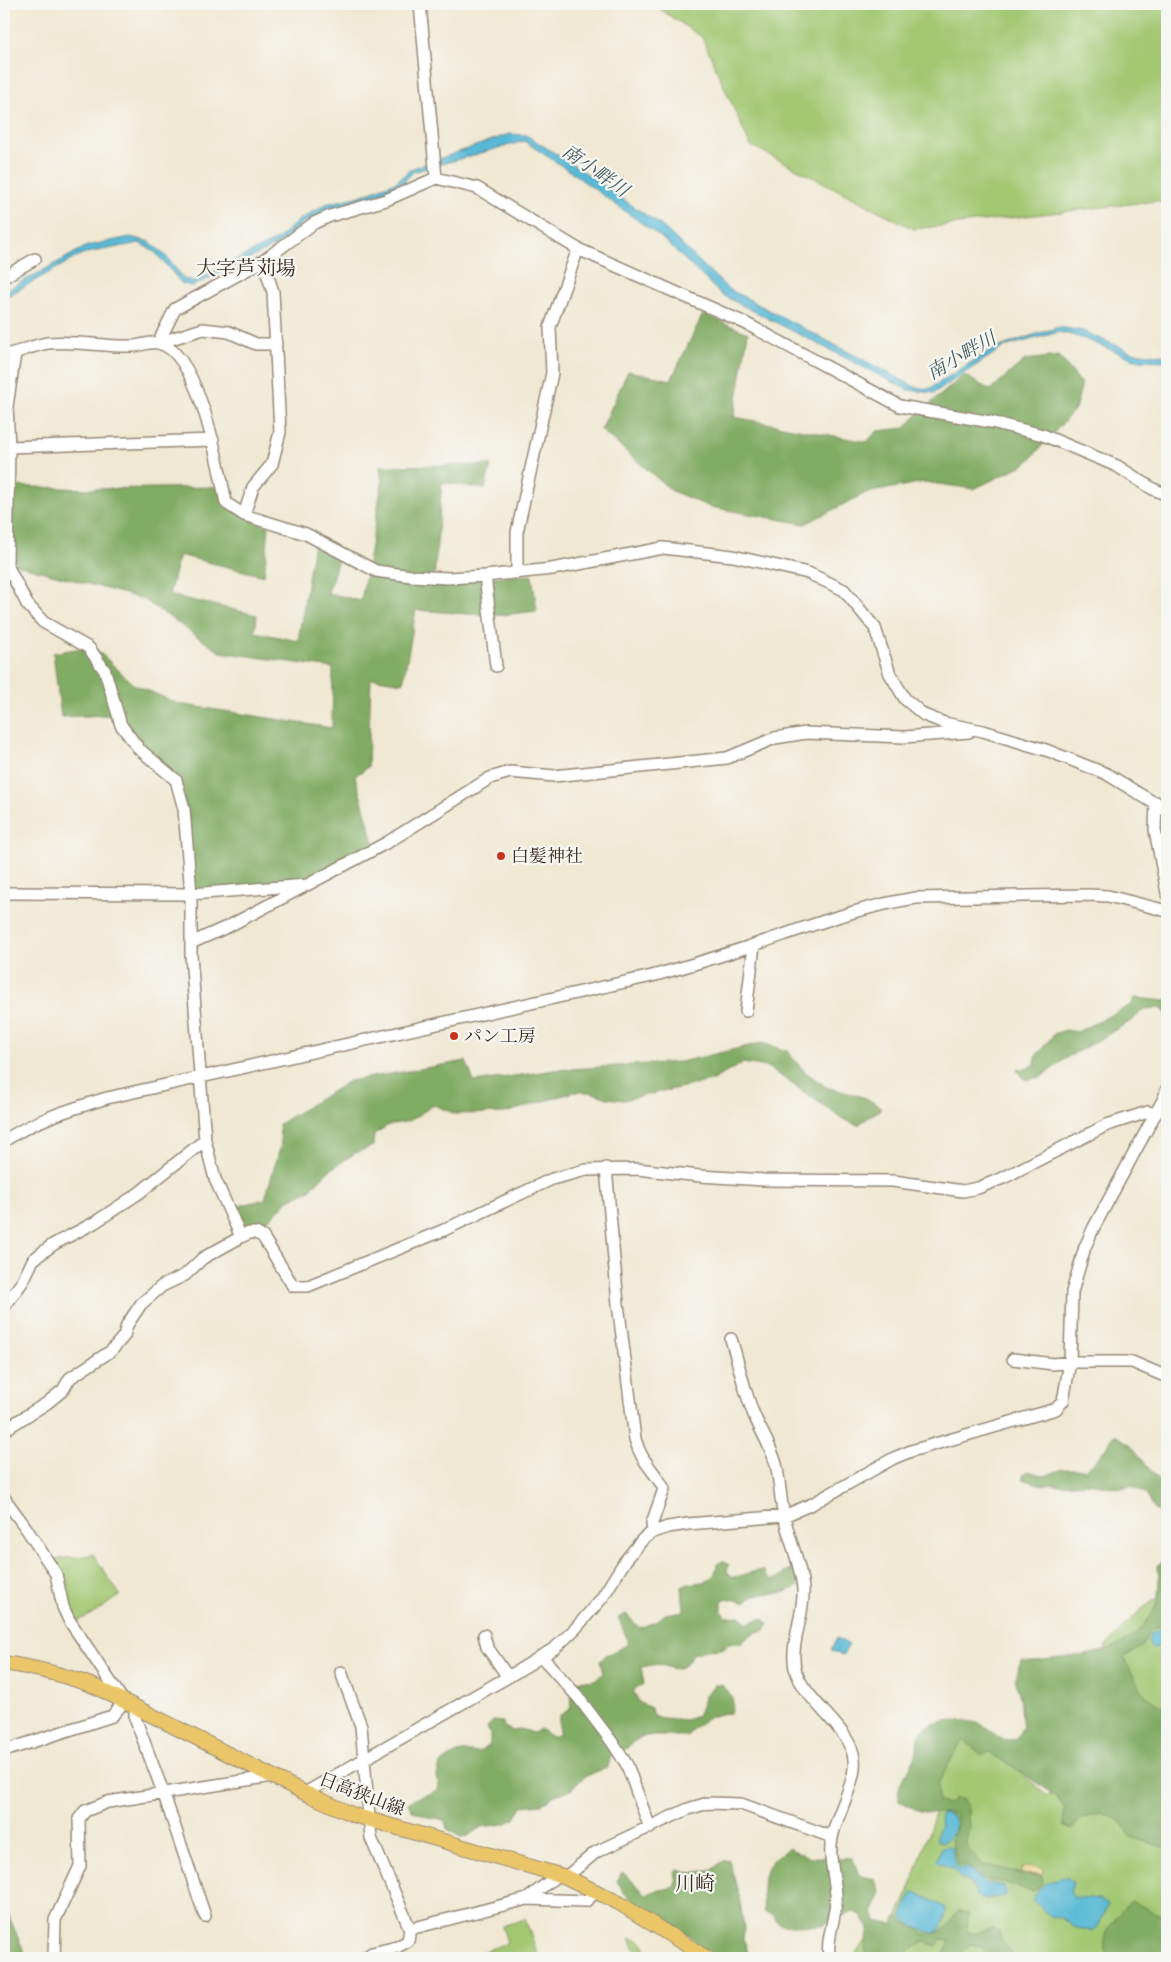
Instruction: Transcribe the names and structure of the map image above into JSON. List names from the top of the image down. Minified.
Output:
{"streets":{"main road":["日高狭山線"]},"districts":["大字芦苅場","川崎"],"water":["南小畔川"],"places":["白髪神社","パン工房"]}
